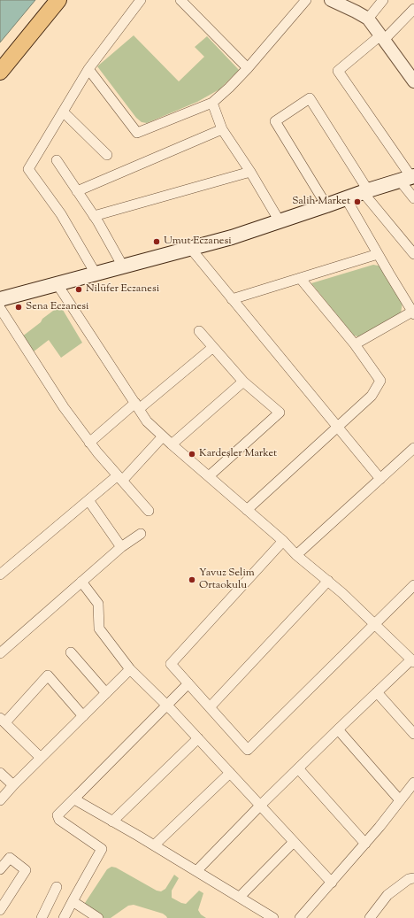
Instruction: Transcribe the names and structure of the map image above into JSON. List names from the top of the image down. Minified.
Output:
{"places":["Salih Market","Umut Eczanesi","Nilüfer Eczanesi","Sena Eczanesi","Kardeşler Market","Yavuz Selim Ortaokulu"]}
